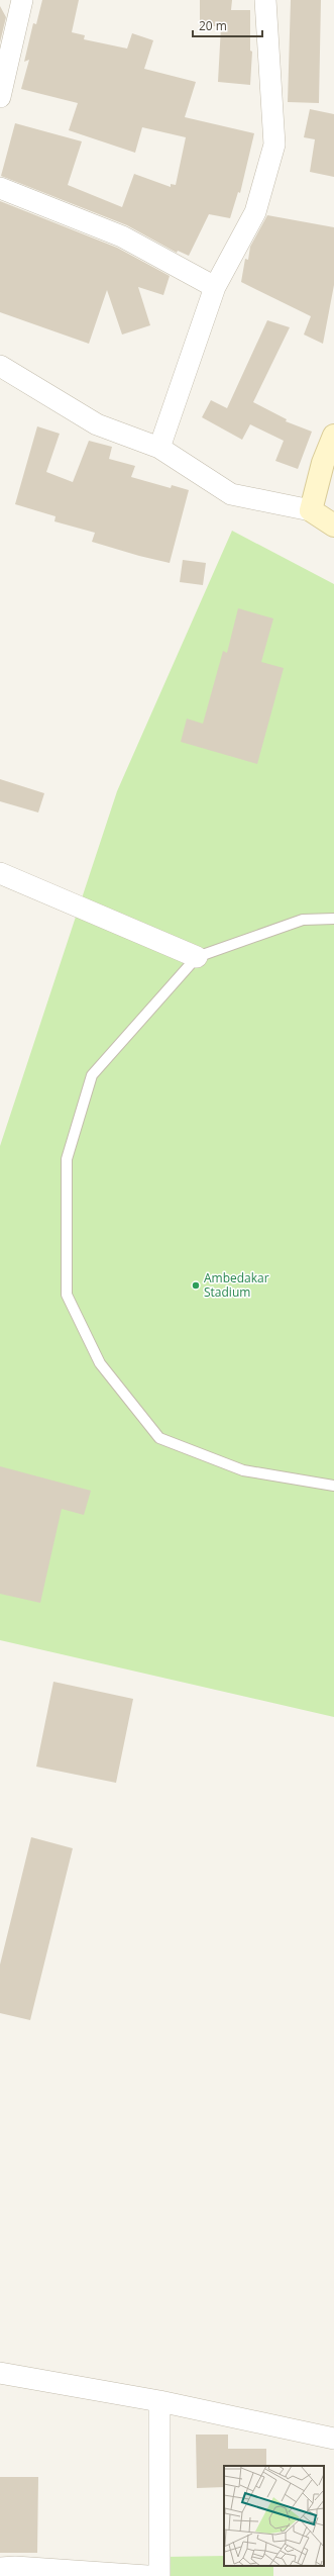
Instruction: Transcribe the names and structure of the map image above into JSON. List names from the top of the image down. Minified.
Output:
{"places":["Ambedakar Stadium"],"scale_bar":"20 m"}
